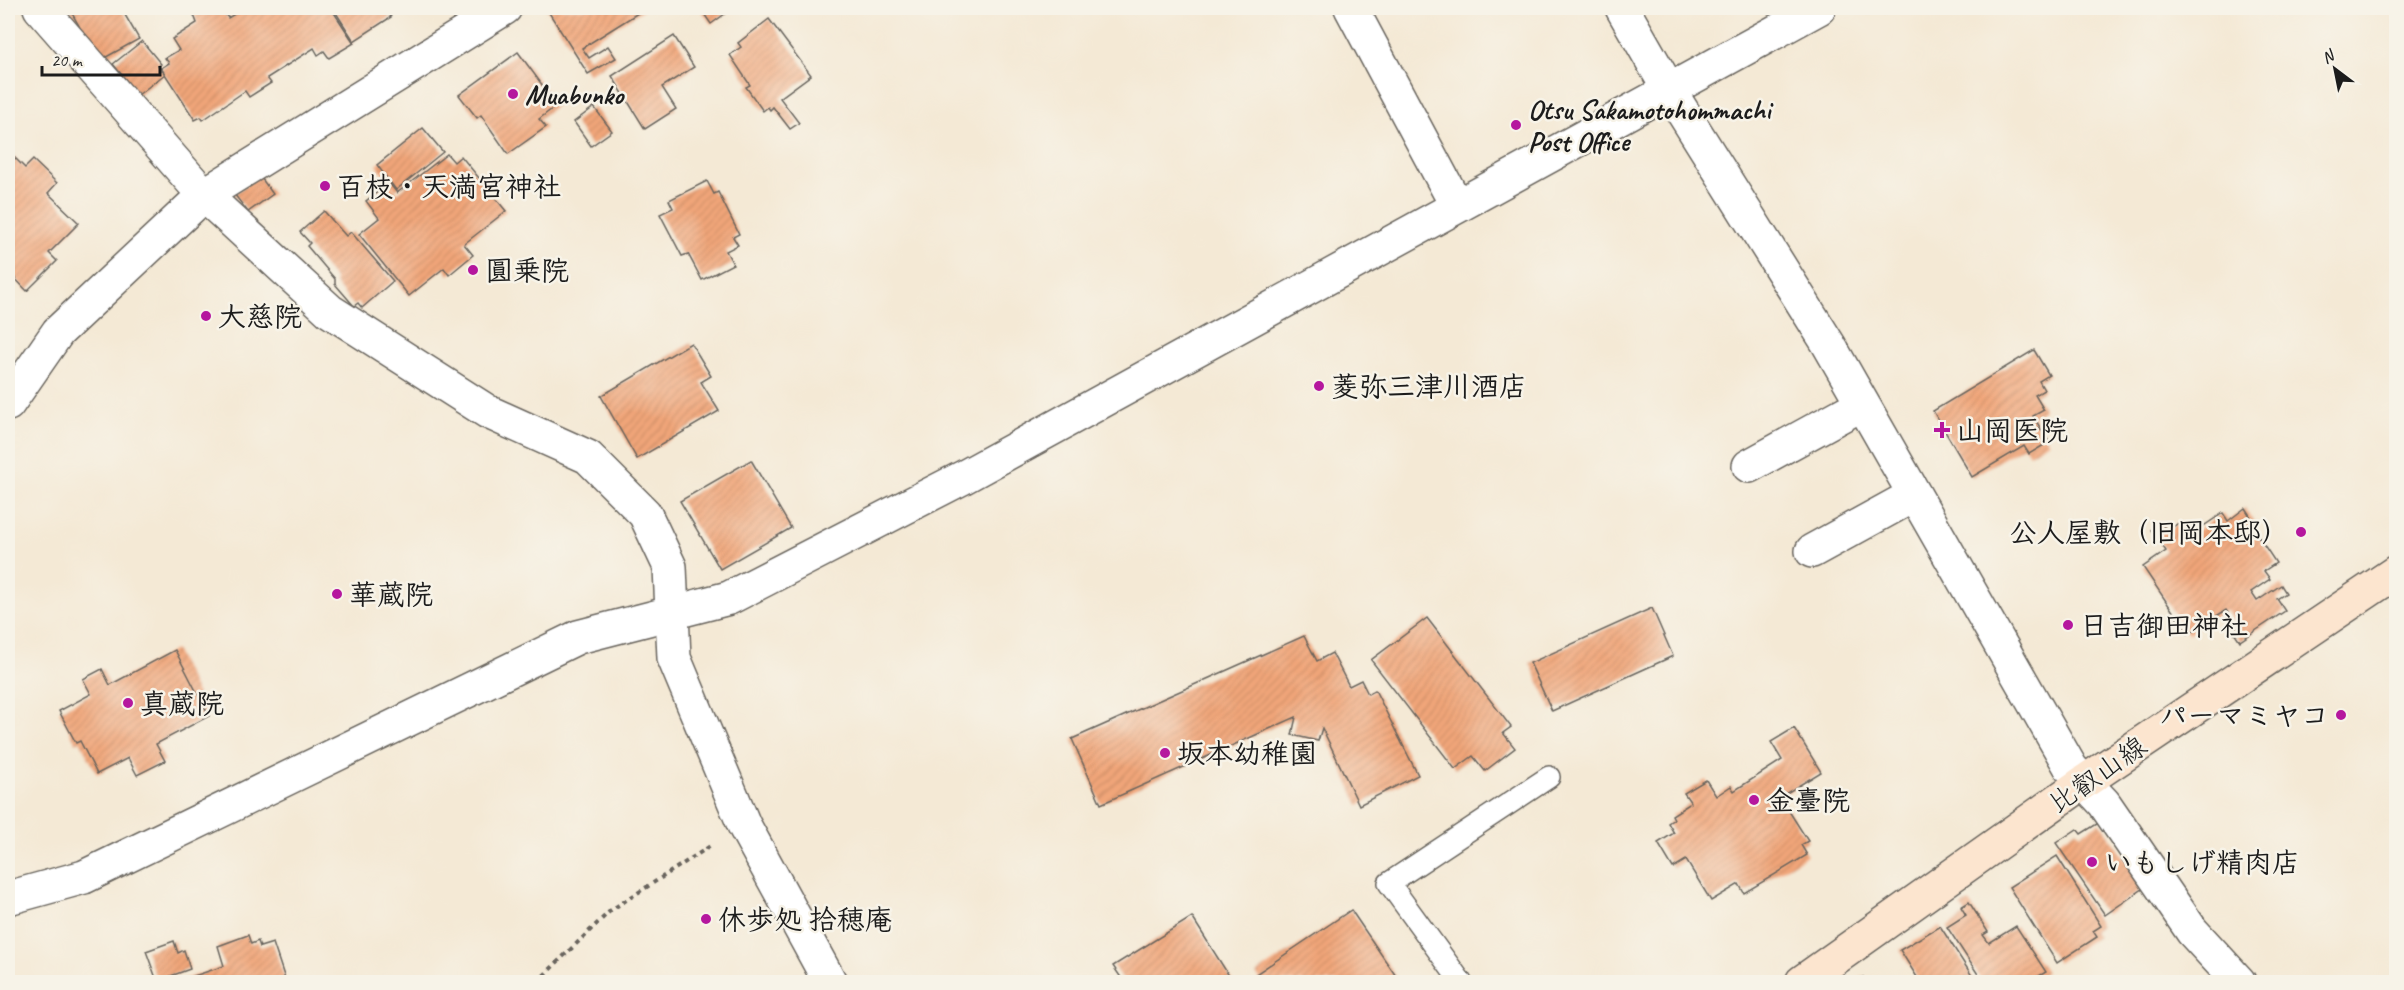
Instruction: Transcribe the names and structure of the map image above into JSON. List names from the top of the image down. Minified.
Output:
{"streets":{"main road":["比叡山線"]},"places":{"other":["Muabunko","Otsu Sakamotohommachi Post Office","百枝・天満宮神社","圓乗院","大慈院","菱弥三津川酒店","公人屋敷（旧岡本邸）","華蔵院","日吉御田神社","真蔵院","パーマミヤコ","坂本幼稚園","金臺院","いもしげ精肉店","休歩処 拾穂庵"],"health":["山岡医院"]},"scale_bar":"20 m","north":"top left"}
